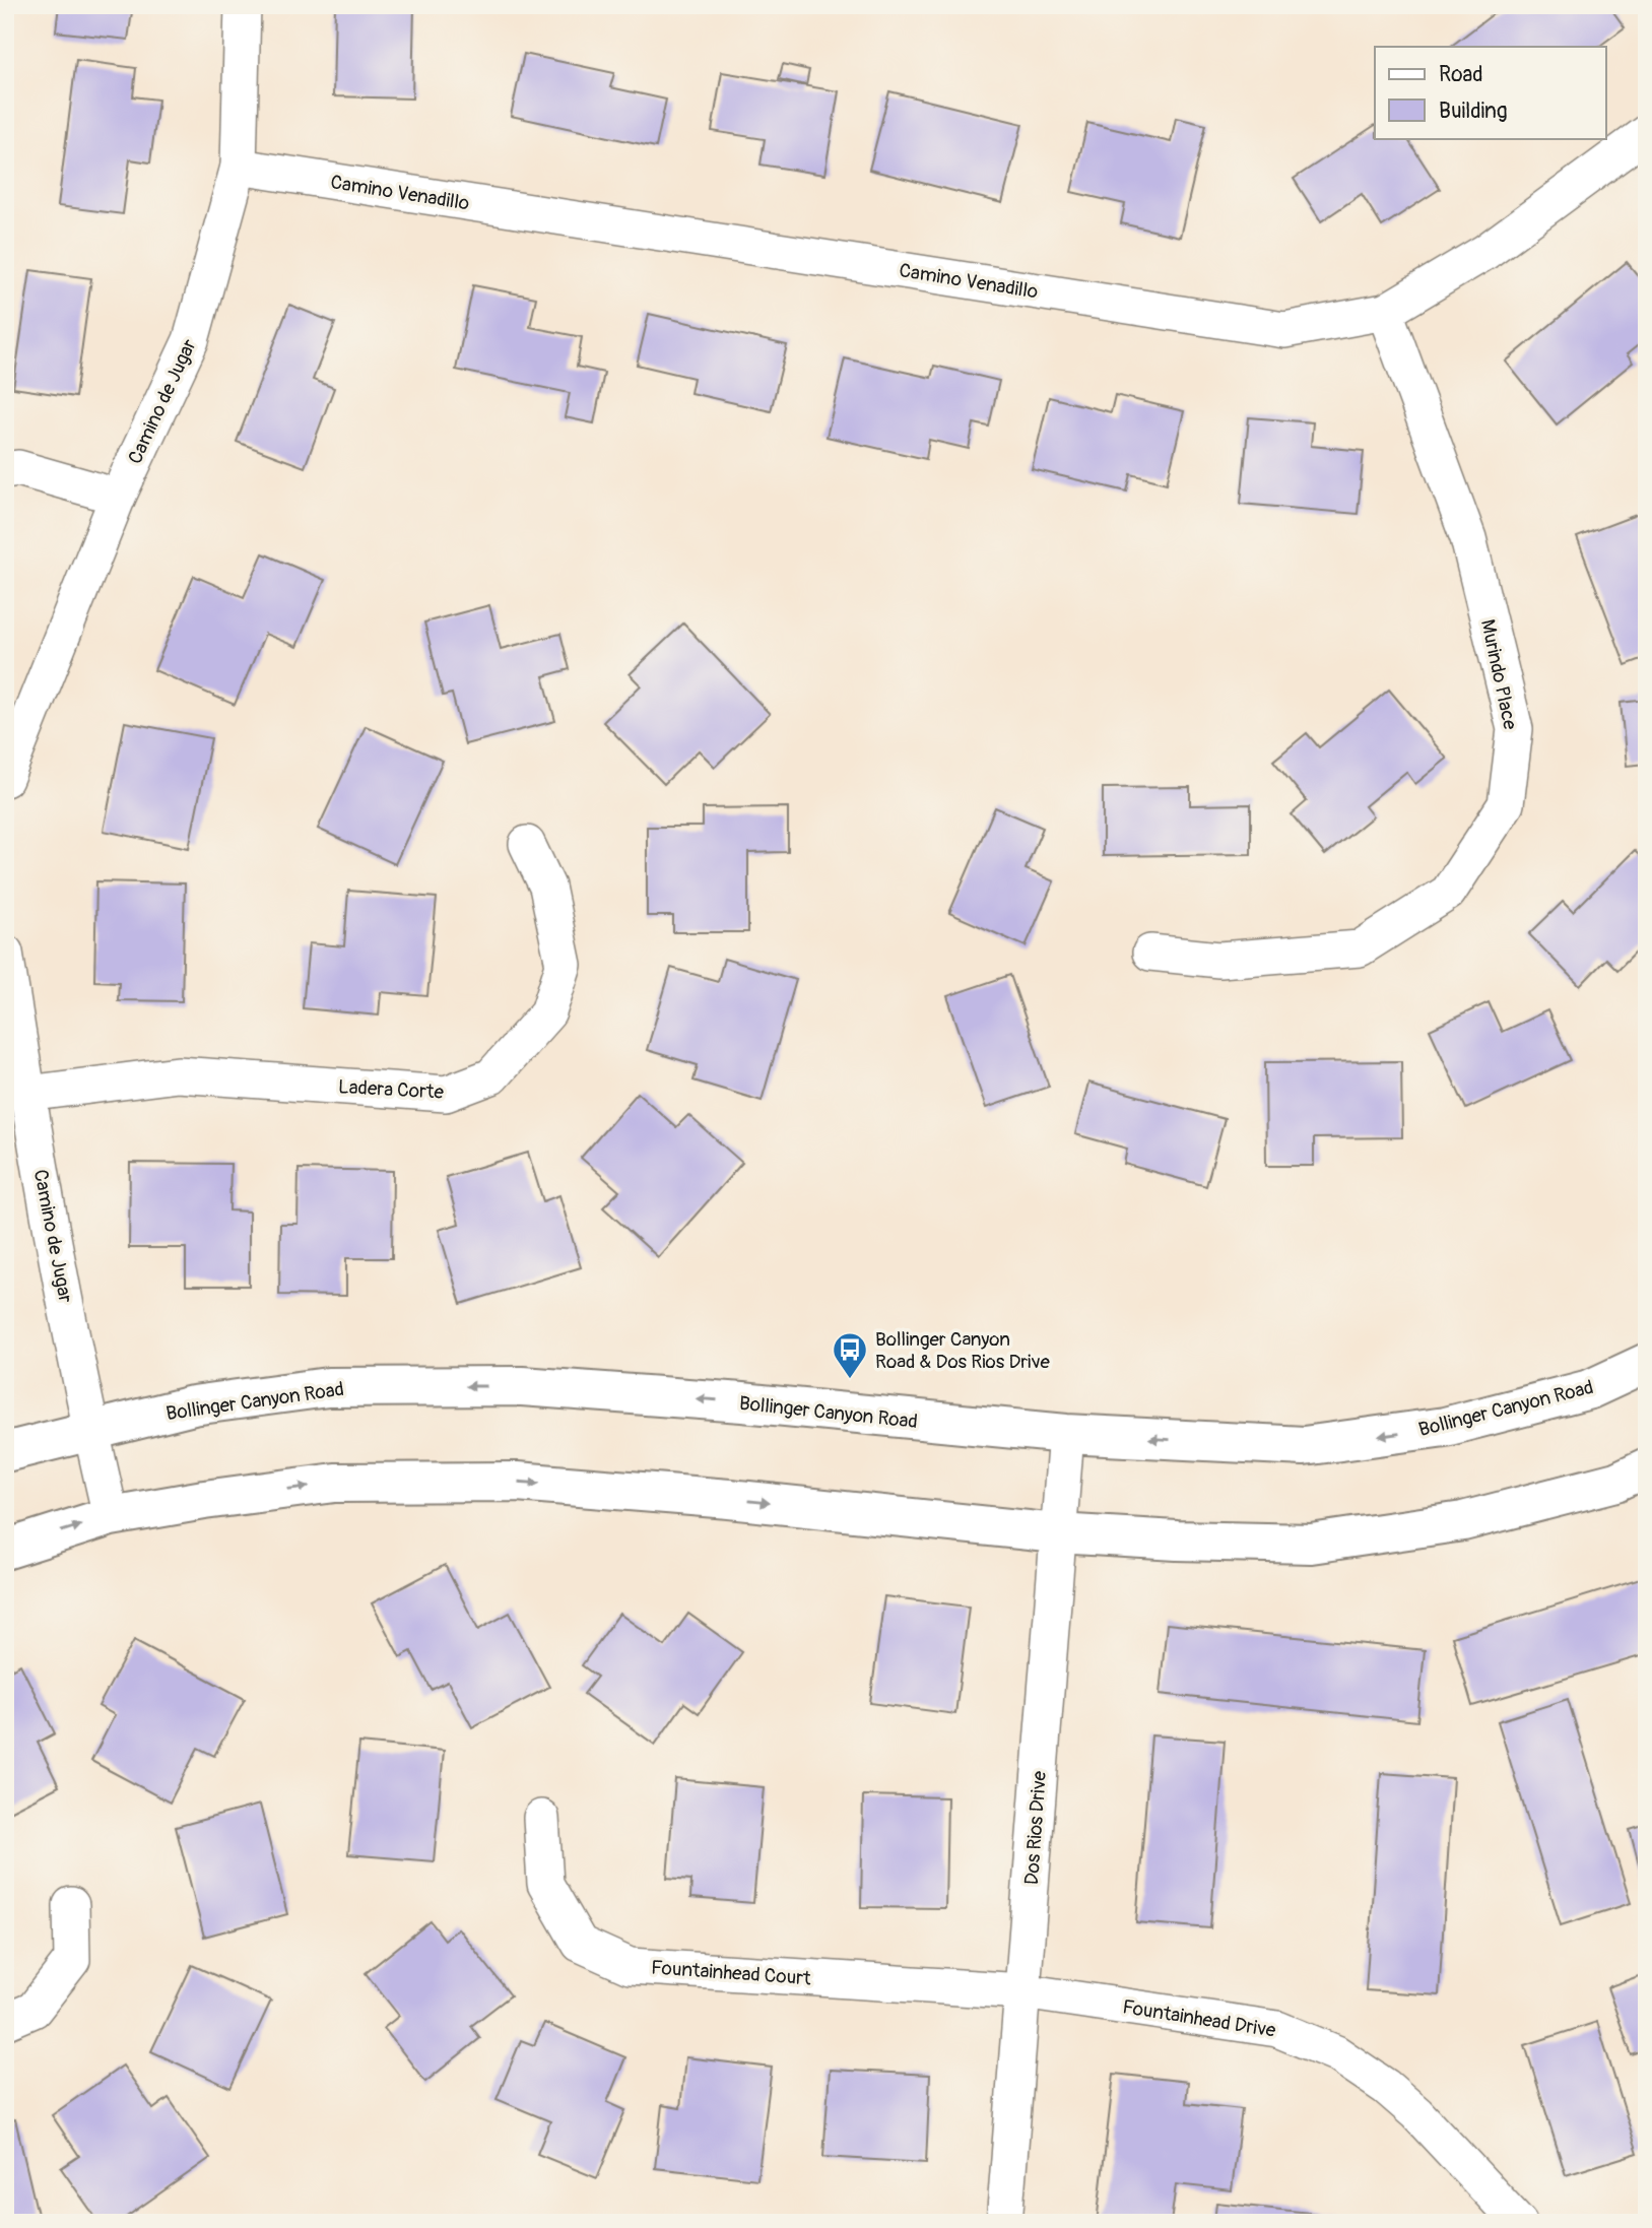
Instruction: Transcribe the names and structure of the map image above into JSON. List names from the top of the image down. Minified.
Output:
{"streets":{"main road":["Bollinger Canyon Road"],"street":["Camino Venadillo","Camino de Jugar","Murindo Place","Ladera Corte","Dos Rios Drive","Fountainhead Court","Fountainhead Drive"]},"crossings":[["Camino Venadillo","Camino de Jugar"],["Camino Venadillo","Murindo Place"],["Camino de Jugar","Ladera Corte"],["Camino de Jugar","Bollinger Canyon Road"],["Bollinger Canyon Road","Dos Rios Drive"],["Dos Rios Drive","Fountainhead Court"],["Dos Rios Drive","Fountainhead Drive"],["Fountainhead Court","Fountainhead Drive"]],"places":{"bus stop":["Bollinger Canyon Road & Dos Rios Drive"]},"legend":["Road","Building"]}
